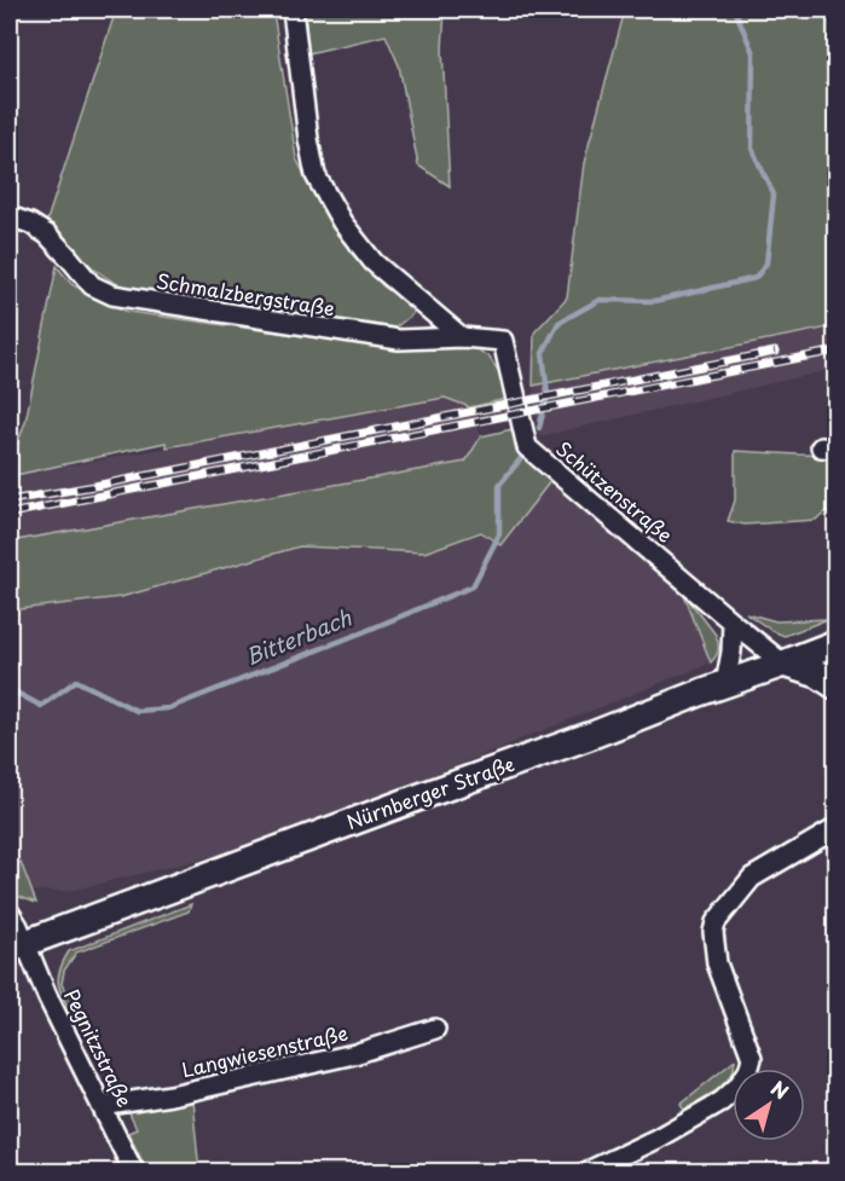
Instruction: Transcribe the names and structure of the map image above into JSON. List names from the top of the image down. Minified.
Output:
{"streets":{"main road":["Nürnberger Straße"],"street":["Schmalzbergstraße","Schützenstraße","Pegnitzstraße","Langwiesenstraße"]},"crossings":[["Schmalzbergstraße","Schützenstraße"],["Schützenstraße","Nürnberger Straße"],["Nürnberger Straße","Pegnitzstraße"],["Pegnitzstraße","Langwiesenstraße"]],"water":["Bitterbach"],"north":"top right"}
